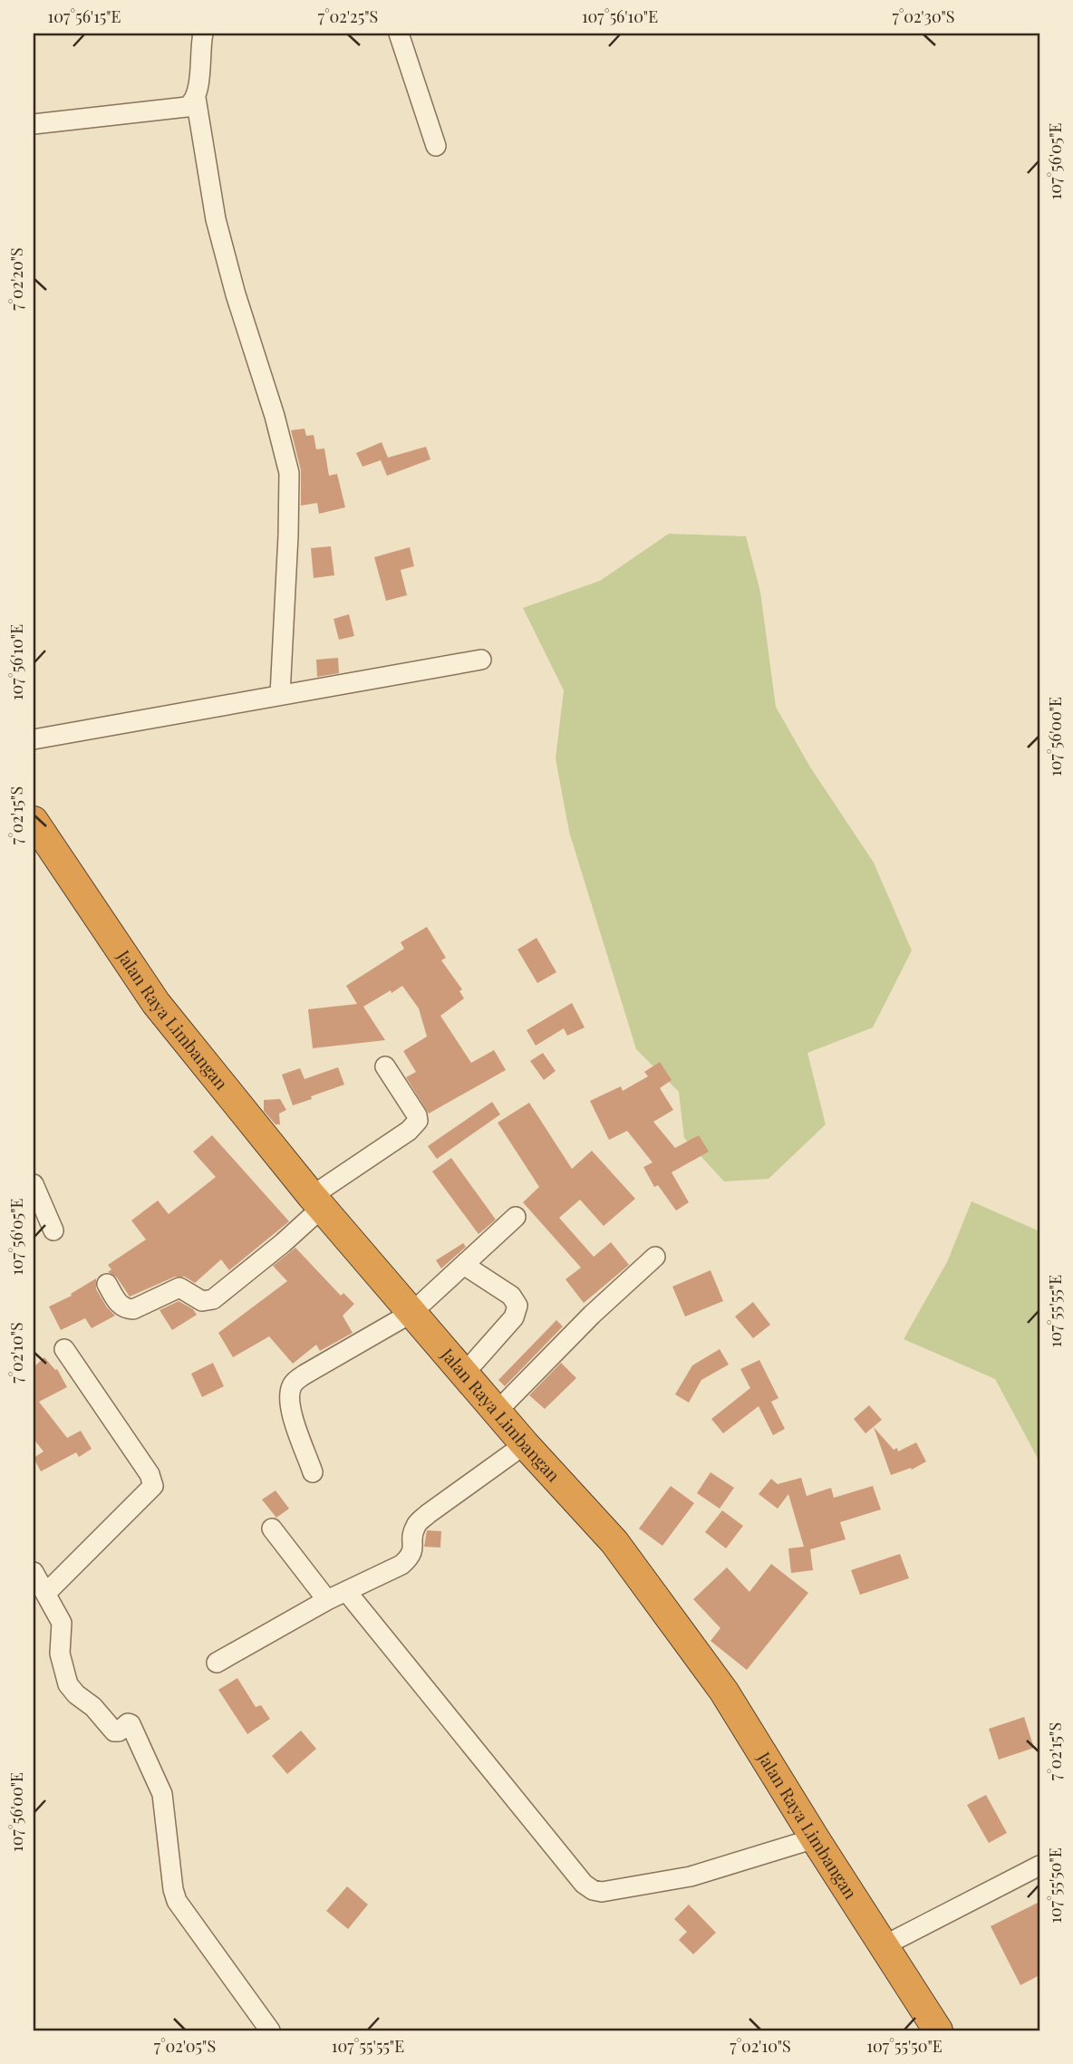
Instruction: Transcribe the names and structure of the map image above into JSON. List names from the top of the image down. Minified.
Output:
{"streets":{"highway":["Jalan Raya Limbangan"]},"coordinates":["107°56'15\"E","7°02'25\"S","107°56'10\"E","7°02'30\"S","107°56'05\"E","7°02'20\"S","107°56'00\"E","7°02'15\"S","107°55'55\"E","7°02'10\"S","107°55'50\"E","7°02'05\"S"]}
